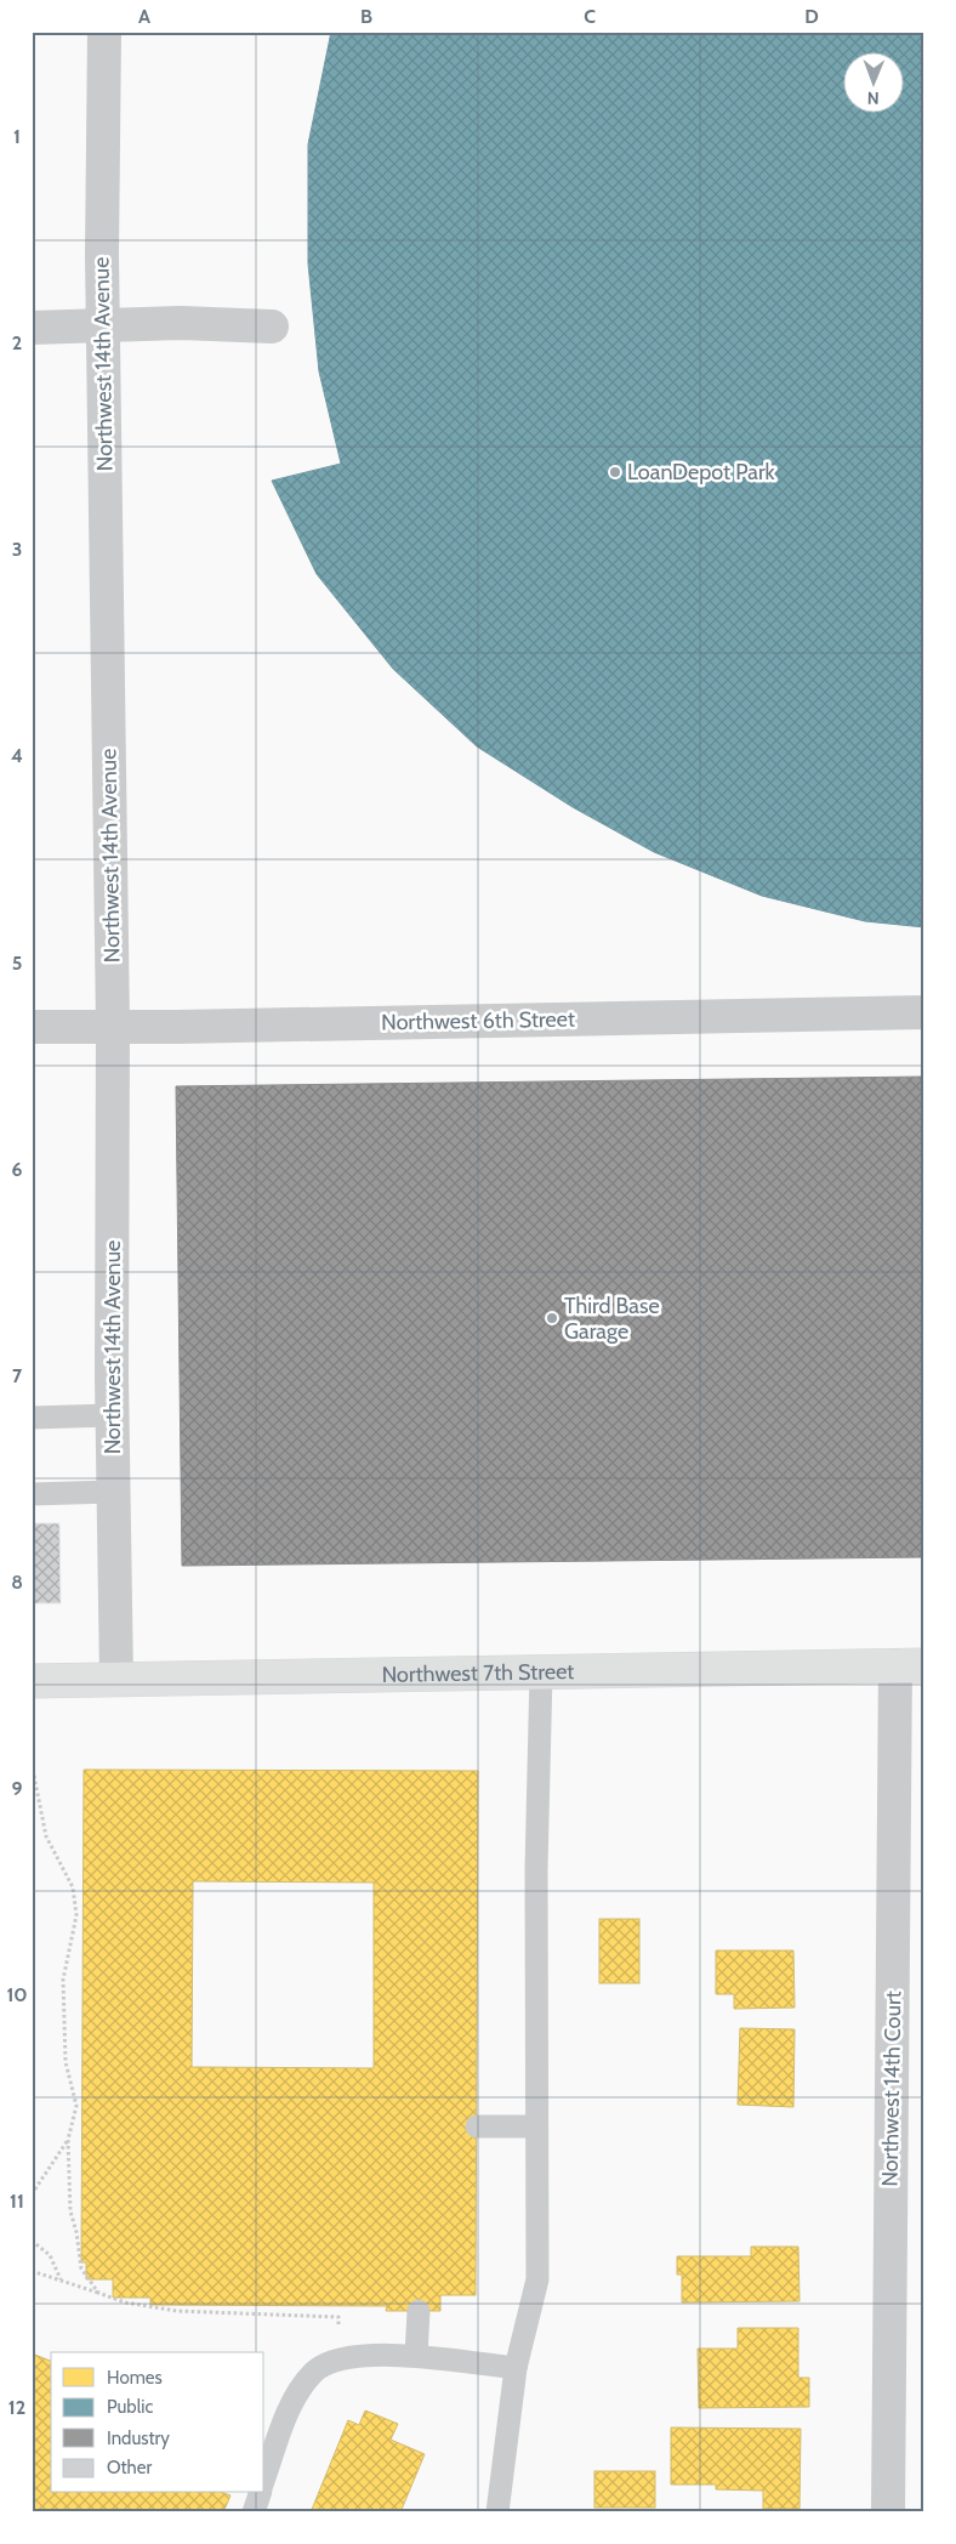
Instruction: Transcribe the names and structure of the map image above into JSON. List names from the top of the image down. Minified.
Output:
{"streets":{"main road":["Northwest 7th Street"],"street":["Northwest 14th Avenue","Northwest 6th Street","Northwest 14th Court"]},"crossings":[["Northwest 14th Avenue","Northwest 6th Street"],["Northwest 14th Avenue","Northwest 7th Street"],["Northwest 7th Street","Northwest 14th Court"]],"places":["LoanDepot Park","Third Base Garage"],"legend":["Homes","Public","Industry","Other"],"north":"bottom","grid":{"columns":["A","B","C","D"],"rows":["1","2","3","4","5","6","7","8","9","10","11","12"]}}
